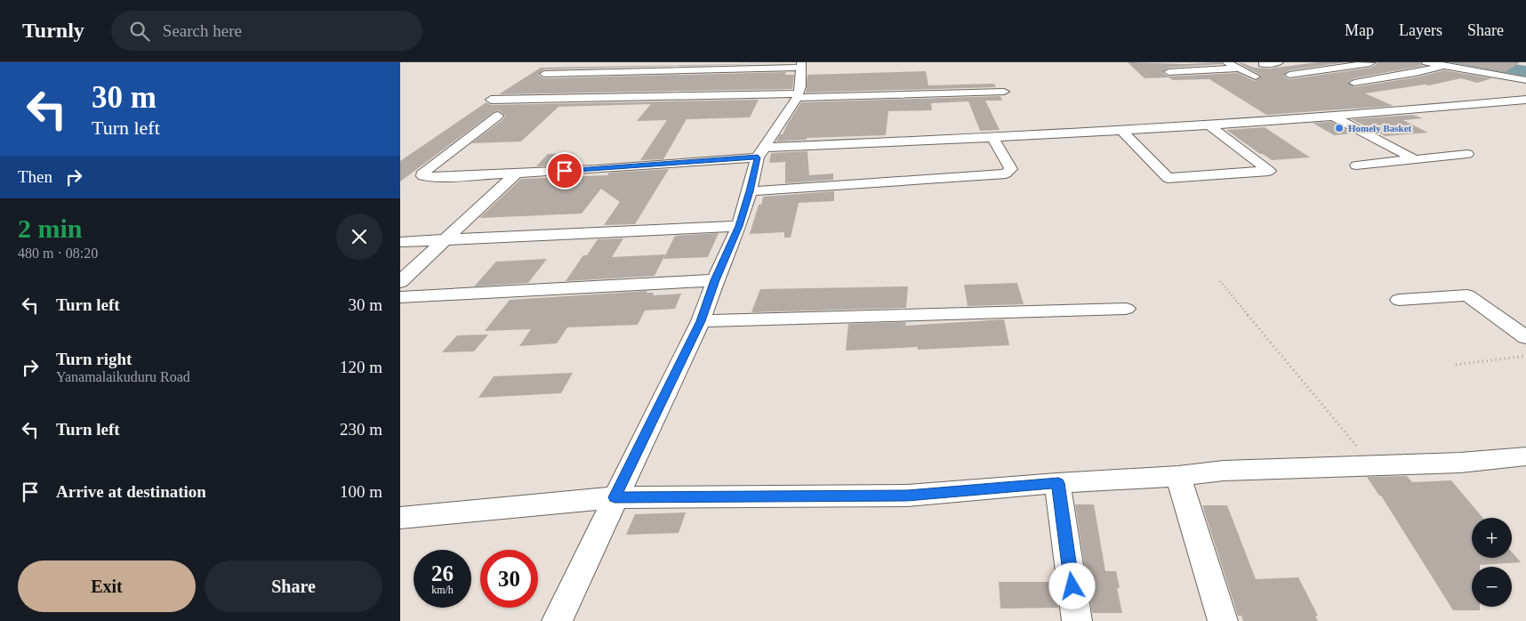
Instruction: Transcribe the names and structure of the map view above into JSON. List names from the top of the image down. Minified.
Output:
{"places":["Homely Basket"],"page":{"header":"Turnly","search":"Search here","nav":["Map","Layers","Share"],"turn":["30 m","Turn left"],"then":"Then","heading":["2 min","480 m · 08:20"],"list":[{"name":"Turn left","value":"30 m"},{"name":"Turn right","note":"Yanamalaikuduru Road","value":"120 m"},{"name":"Turn left","value":"230 m"},{"name":"Arrive at destination","value":"100 m"}],"map_buttons":["+","−"],"speed":"26 km/h","limit":"30","buttons":["Exit","Share"]}}
